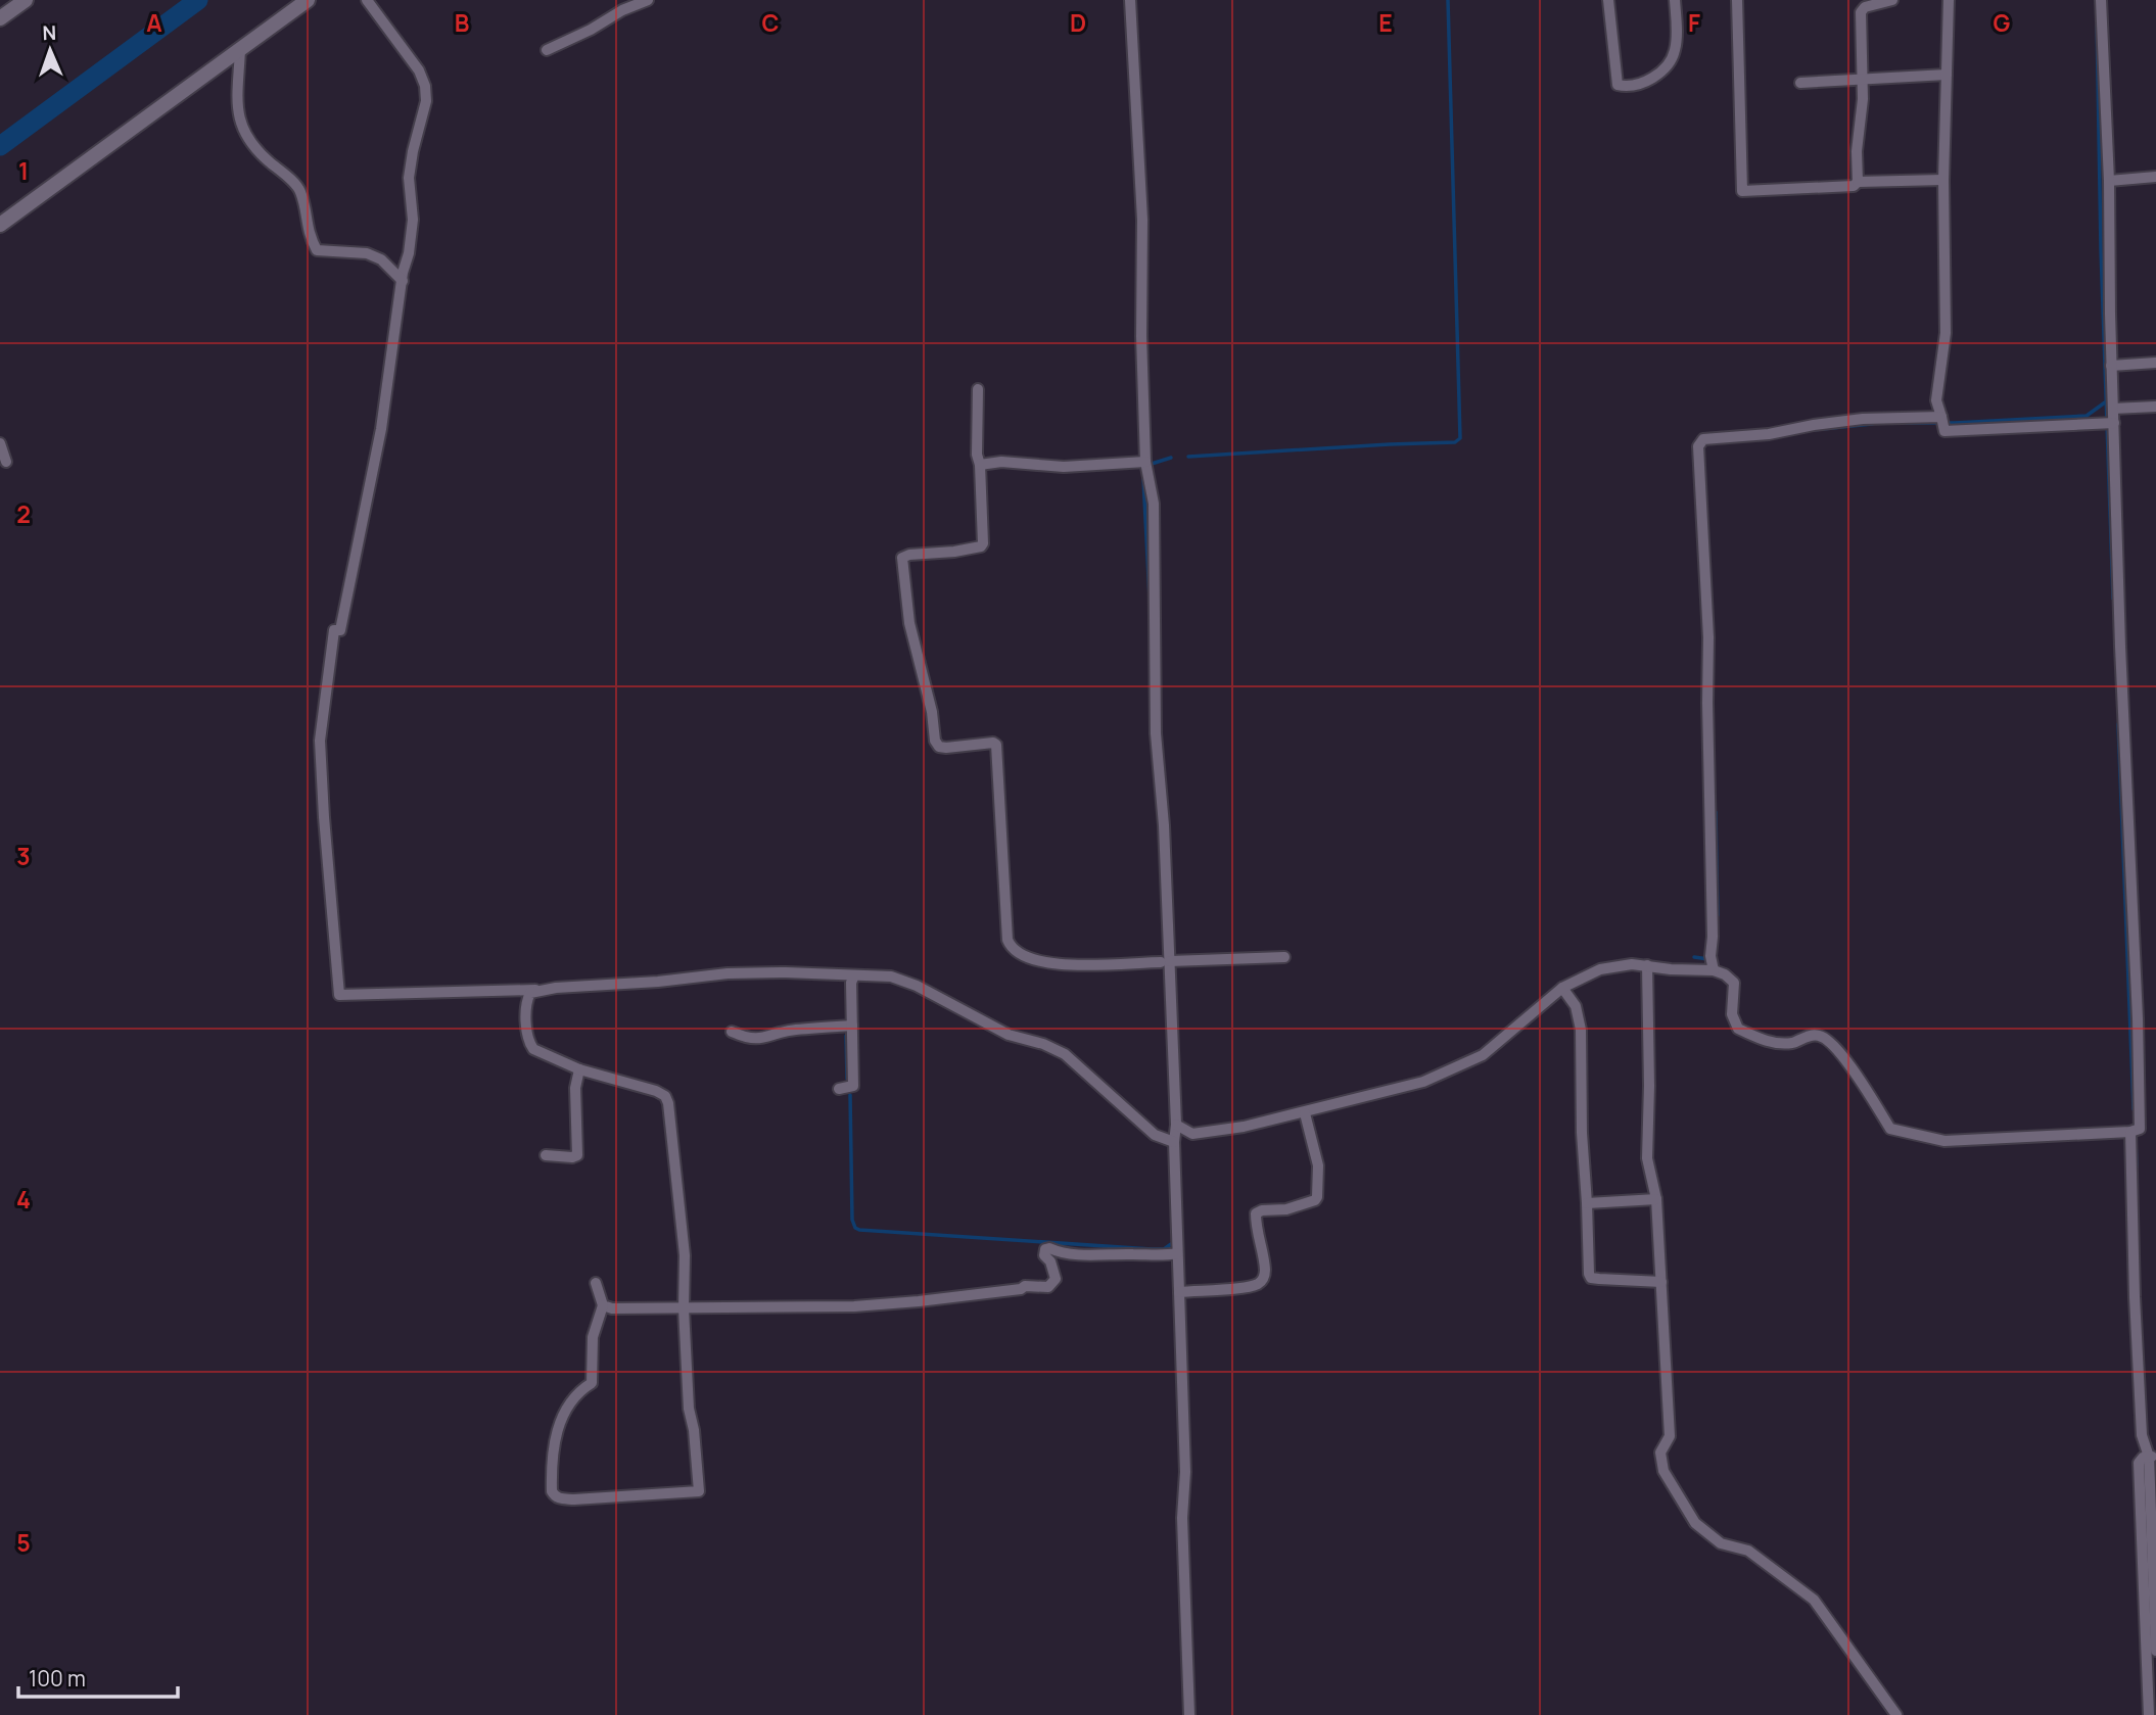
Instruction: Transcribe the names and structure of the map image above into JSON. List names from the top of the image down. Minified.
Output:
{"scale_bar":"100 m","north":"top","grid":{"columns":["A","B","C","D","E","F","G"],"rows":["1","2","3","4","5"]}}
